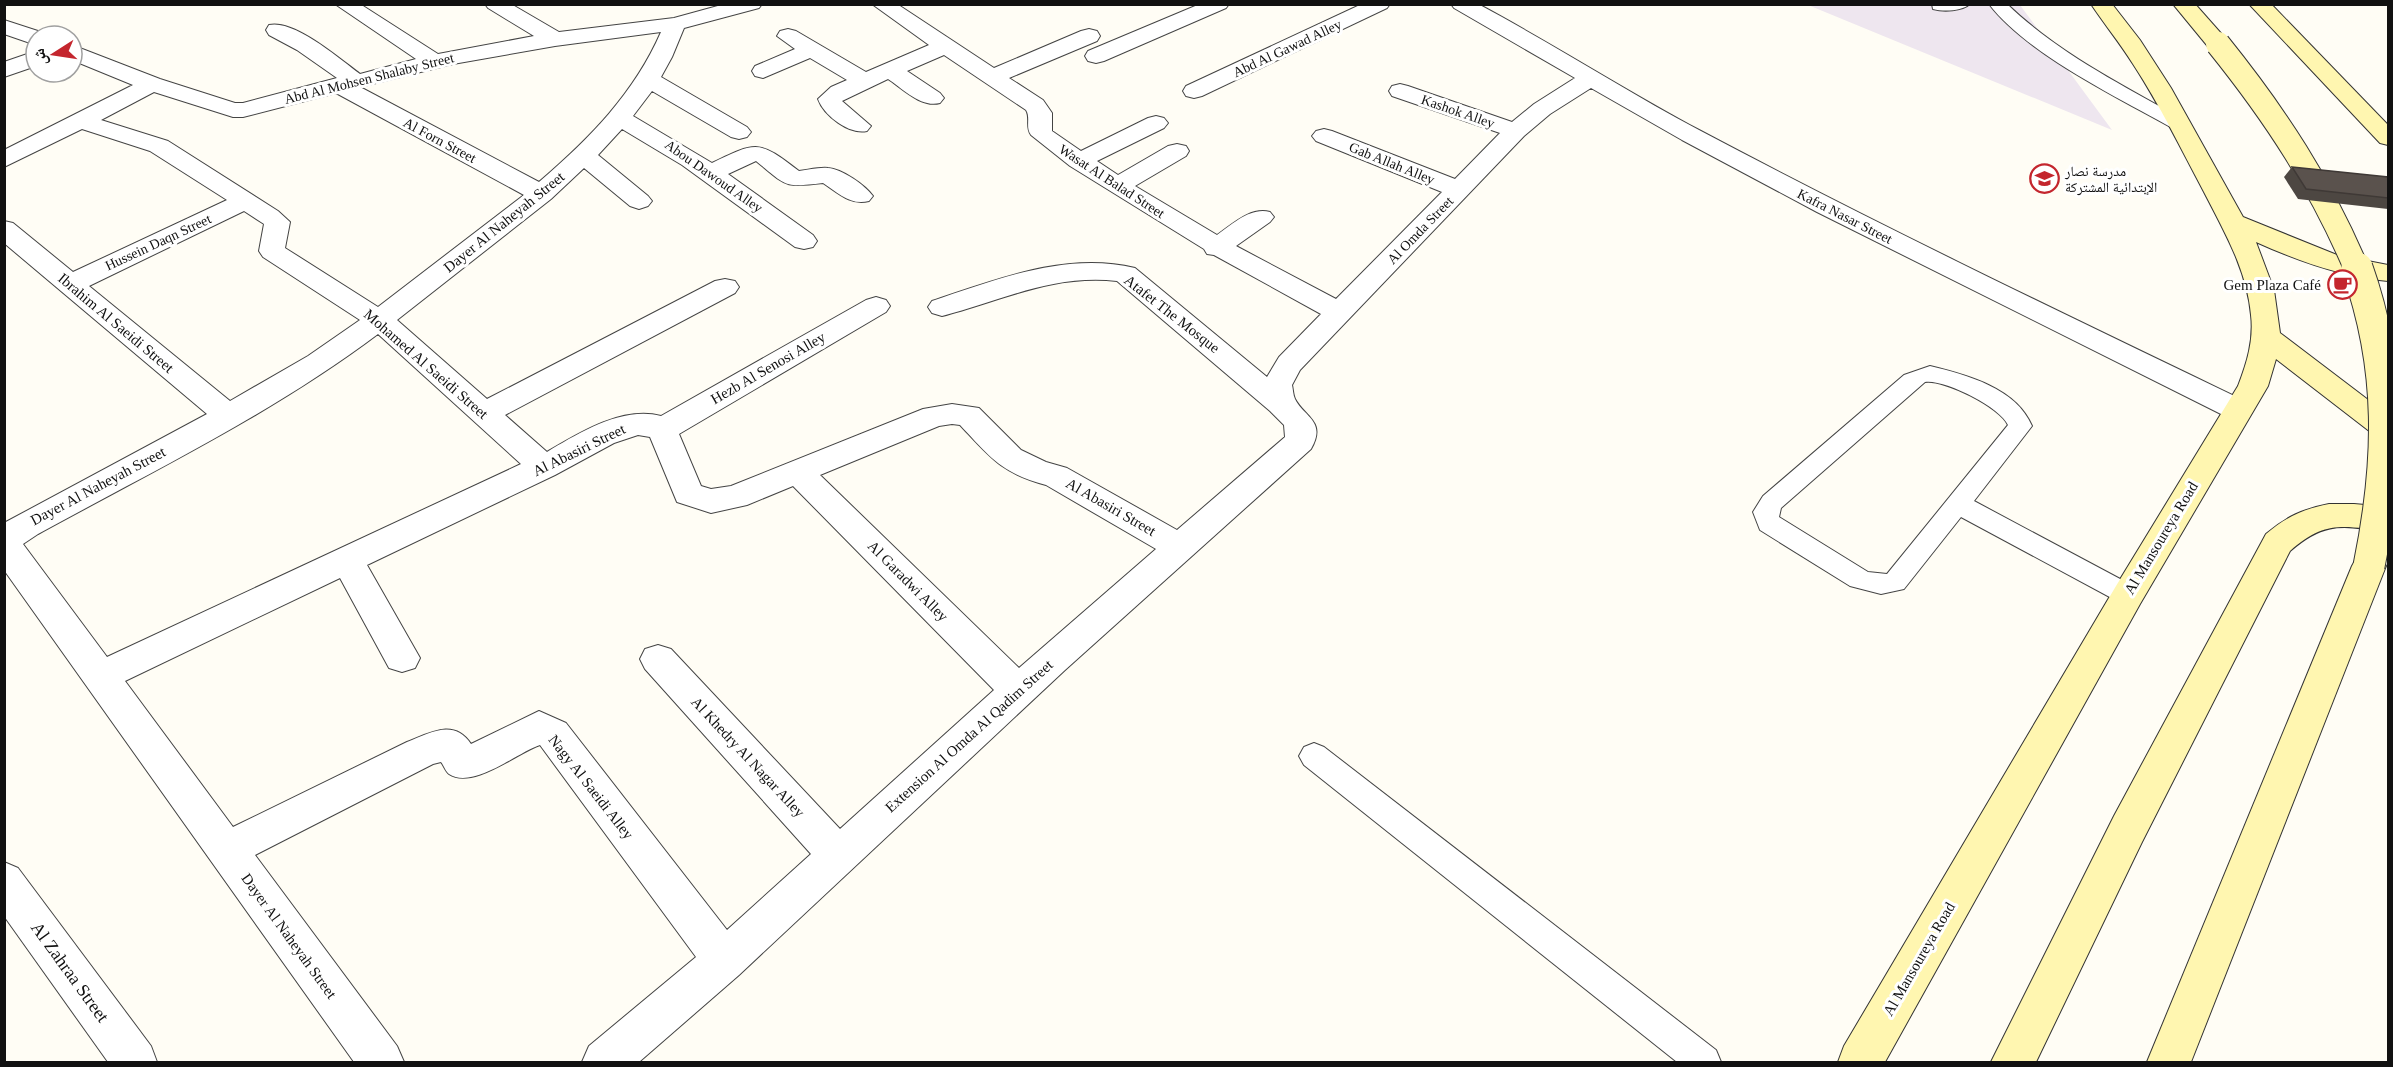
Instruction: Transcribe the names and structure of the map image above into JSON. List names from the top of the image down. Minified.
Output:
{"streets":{"main road":["Al Mansoureya Road"],"street":["Abd Al Gawad Alley","Abd Al Mohsen Shalaby Street","Kashok Alley","Al Forn Street","Gab Allah Alley","Abou Dawoud Alley","Wasat Al Balad Street","Kafra Nasar Street","Dayer Al Naheyah Street","Al Omda Street","Hussein Daqn Street","Atafet The Mosque","Ibrahim Al Saeidi Street","Mohamed Al Saeidi Street","Hezb Al Senosi Alley","Al Abasiri Street","Al Garadwi Alley","Extension Al Omda Al Qadim Street","Al Khedry Al Nagar Alley","Nagy Al Saeidi Alley","Al Zahraa Street"]},"crossings":[["Abd Al Mohsen Shalaby Street","Al Forn Street"],["Abd Al Mohsen Shalaby Street","Dayer Al Naheyah Street"],["Kashok Alley","Al Omda Street"],["Al Forn Street","Dayer Al Naheyah Street"],["Gab Allah Alley","Al Omda Street"],["Abou Dawoud Alley","Dayer Al Naheyah Street"],["Wasat Al Balad Street","Al Omda Street"],["Kafra Nasar Street","Al Omda Street"],["Kafra Nasar Street","Al Mansoureya Road"],["Dayer Al Naheyah Street","Ibrahim Al Saeidi Street"],["Dayer Al Naheyah Street","Mohamed Al Saeidi Street"],["Dayer Al Naheyah Street","Al Abasiri Street"],["Dayer Al Naheyah Street","Nagy Al Saeidi Alley"],["Al Omda Street","Atafet The Mosque"],["Al Omda Street","Extension Al Omda Al Qadim Street"],["Hussein Daqn Street","Ibrahim Al Saeidi Street"],["Hussein Daqn Street","Mohamed Al Saeidi Street"],["Atafet The Mosque","Extension Al Omda Al Qadim Street"],["Mohamed Al Saeidi Street","Al Abasiri Street"],["Hezb Al Senosi Alley","Al Abasiri Street"],["Al Abasiri Street","Al Garadwi Alley"],["Al Abasiri Street","Extension Al Omda Al Qadim Street"],["Al Garadwi Alley","Extension Al Omda Al Qadim Street"],["Extension Al Omda Al Qadim Street","Al Khedry Al Nagar Alley"],["Extension Al Omda Al Qadim Street","Nagy Al Saeidi Alley"]],"places":{"school or university":["مدرسة نصار الإبتدائية المشتركة"],"cafe":["Gem Plaza Café"]},"north":"left"}
